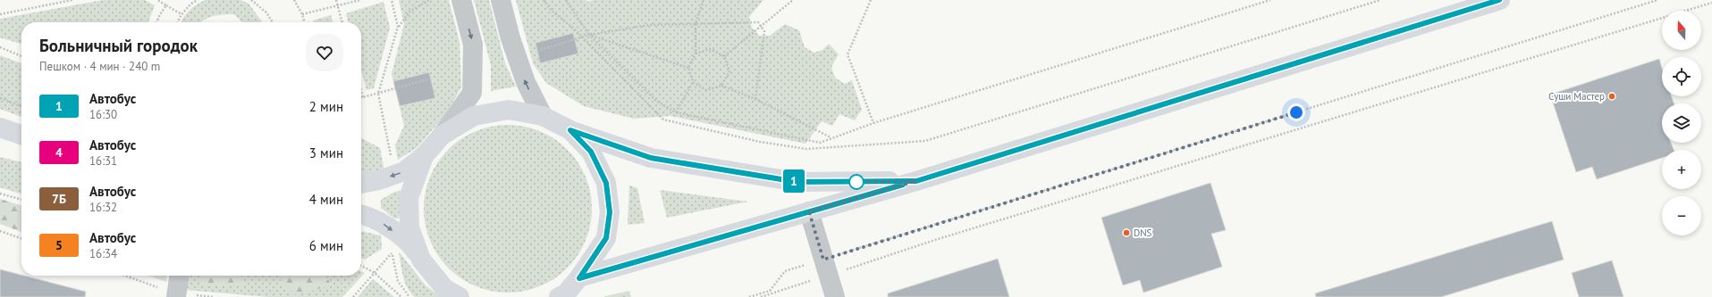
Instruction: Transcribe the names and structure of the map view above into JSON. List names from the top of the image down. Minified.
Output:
{"places":["Суши Мастер","DNS"],"lines":["bus line 1"],"north":"top","page":{"on_map":"1","map_buttons":["+","−"],"heading":["Больничный городок","Пешком · 4 мин · 240 m"],"list":[{"mark":"1","name":"Автобус","note":"16:30","value":"2 мин"},{"mark":"4","name":"Автобус","note":"16:31","value":"3 мин"},{"mark":"7Б","name":"Автобус","note":"16:32","value":"4 мин"},{"mark":"5","name":"Автобус","note":"16:34","value":"6 мин"}]}}
